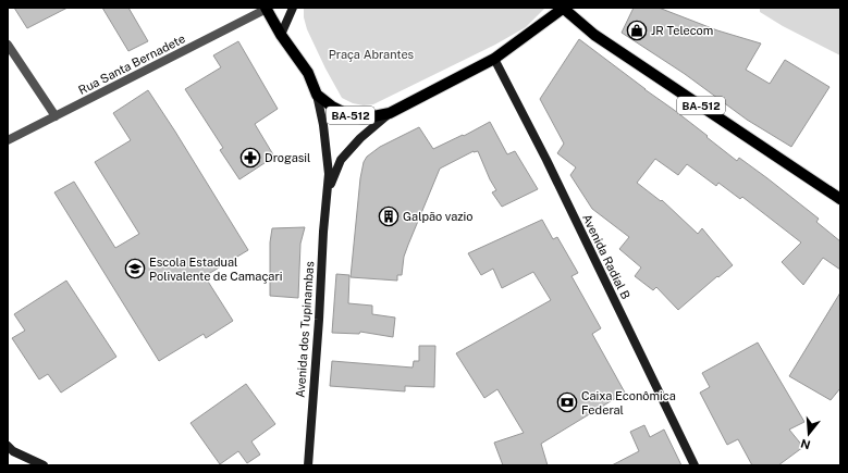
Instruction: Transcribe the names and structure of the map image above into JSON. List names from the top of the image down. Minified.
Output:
{"streets":{"main road":["BA-512"],"street":["Rua Santa Bernadete","Avenida Radial B","Avenida dos Tupinambas"]},"crossings":[["Rua Santa Bernadete","BA-512"],["BA-512","Avenida Radial B"],["BA-512","Avenida dos Tupinambas"]],"parks":["Praça Abrantes"],"places":{"shop":["JR Telecom"],"pharmacy":["Drogasil"],"building":["Galpão vazio"],"school or university":["Escola Estadual Polivalente de Camaçari"],"bank":["Caixa Econômica Federal"]},"north":"bottom"}
